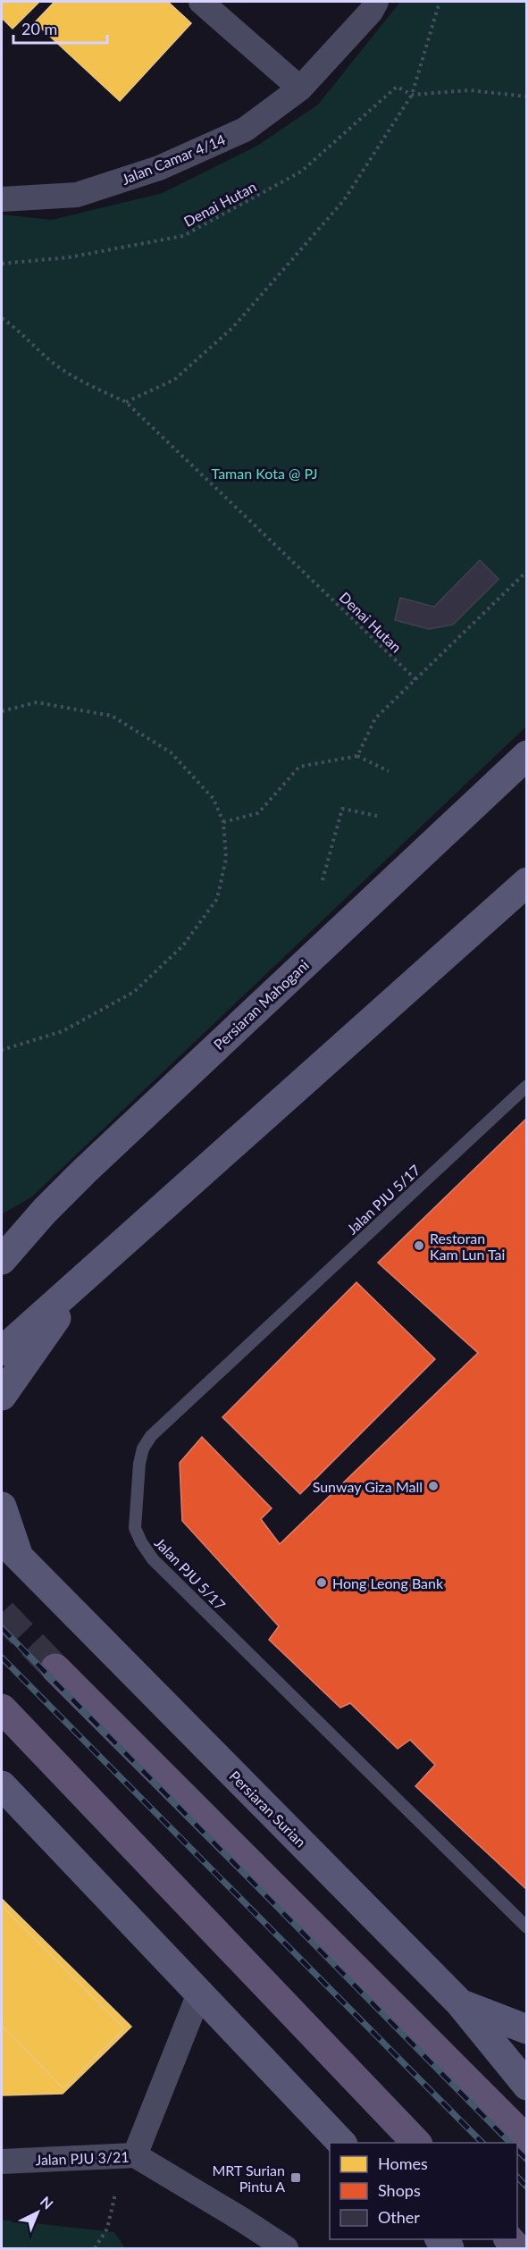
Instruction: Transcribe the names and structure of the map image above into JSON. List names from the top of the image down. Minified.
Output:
{"streets":{"main road":["Persiaran Mahogani","Persiaran Surian"],"street":["Jalan Camar 4/14","Jalan PJU 3/21"],"lane":["Jalan PJU 5/17"],"path":["Denai Hutan"]},"parks":["Taman Kota @ PJ"],"places":{"other":["Restoran Kam Lun Tai","Sunway Giza Mall","Hong Leong Bank"],"transit":["MRT Surian Pintu A"]},"legend":["Homes","Shops","Other"],"scale_bar":"20 m","north":"top right"}
